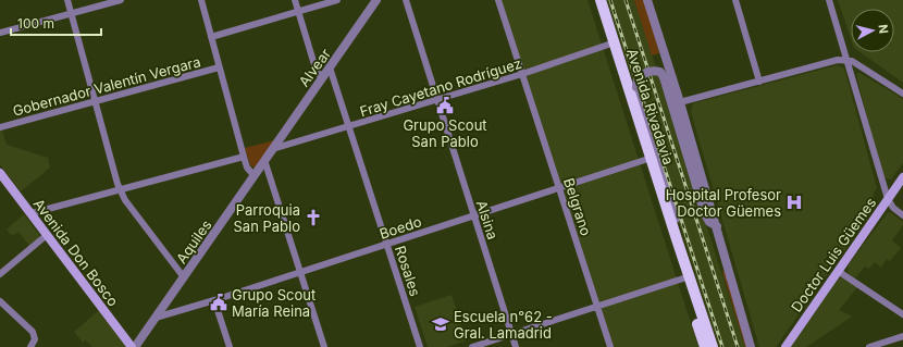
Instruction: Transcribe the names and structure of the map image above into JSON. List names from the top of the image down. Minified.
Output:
{"streets":{"main road":["Avenida Rivadavia","Avenida Don Bosco","Doctor Luis Güemes"],"street":["Alvear","Gobernador Valentín Vergara","Fray Cayetano Rodríguez","Belgrano","Alsina","Boedo","Aquiles","Rosales"]},"crossings":[["Alvear","Fray Cayetano Rodríguez"],["Alvear","Aquiles"],["Alvear","Rosales"],["Fray Cayetano Rodríguez","Avenida Rivadavia"],["Fray Cayetano Rodríguez","Belgrano"],["Fray Cayetano Rodríguez","Alsina"],["Fray Cayetano Rodríguez","Aquiles"],["Fray Cayetano Rodríguez","Rosales"],["Avenida Rivadavia","Boedo"],["Belgrano","Boedo"],["Alsina","Boedo"],["Boedo","Aquiles"],["Boedo","Rosales"],["Aquiles","Avenida Don Bosco"]],"places":{"public building":["Grupo Scout San Pablo","Grupo Scout María Reina"],"hospital":["Hospital Profesor Doctor Güemes"],"church":["Parroquia San Pablo"],"school or university":["Escuela n°62 - Gral. Lamadrid"]},"scale_bar":"100 m","north":"right"}
